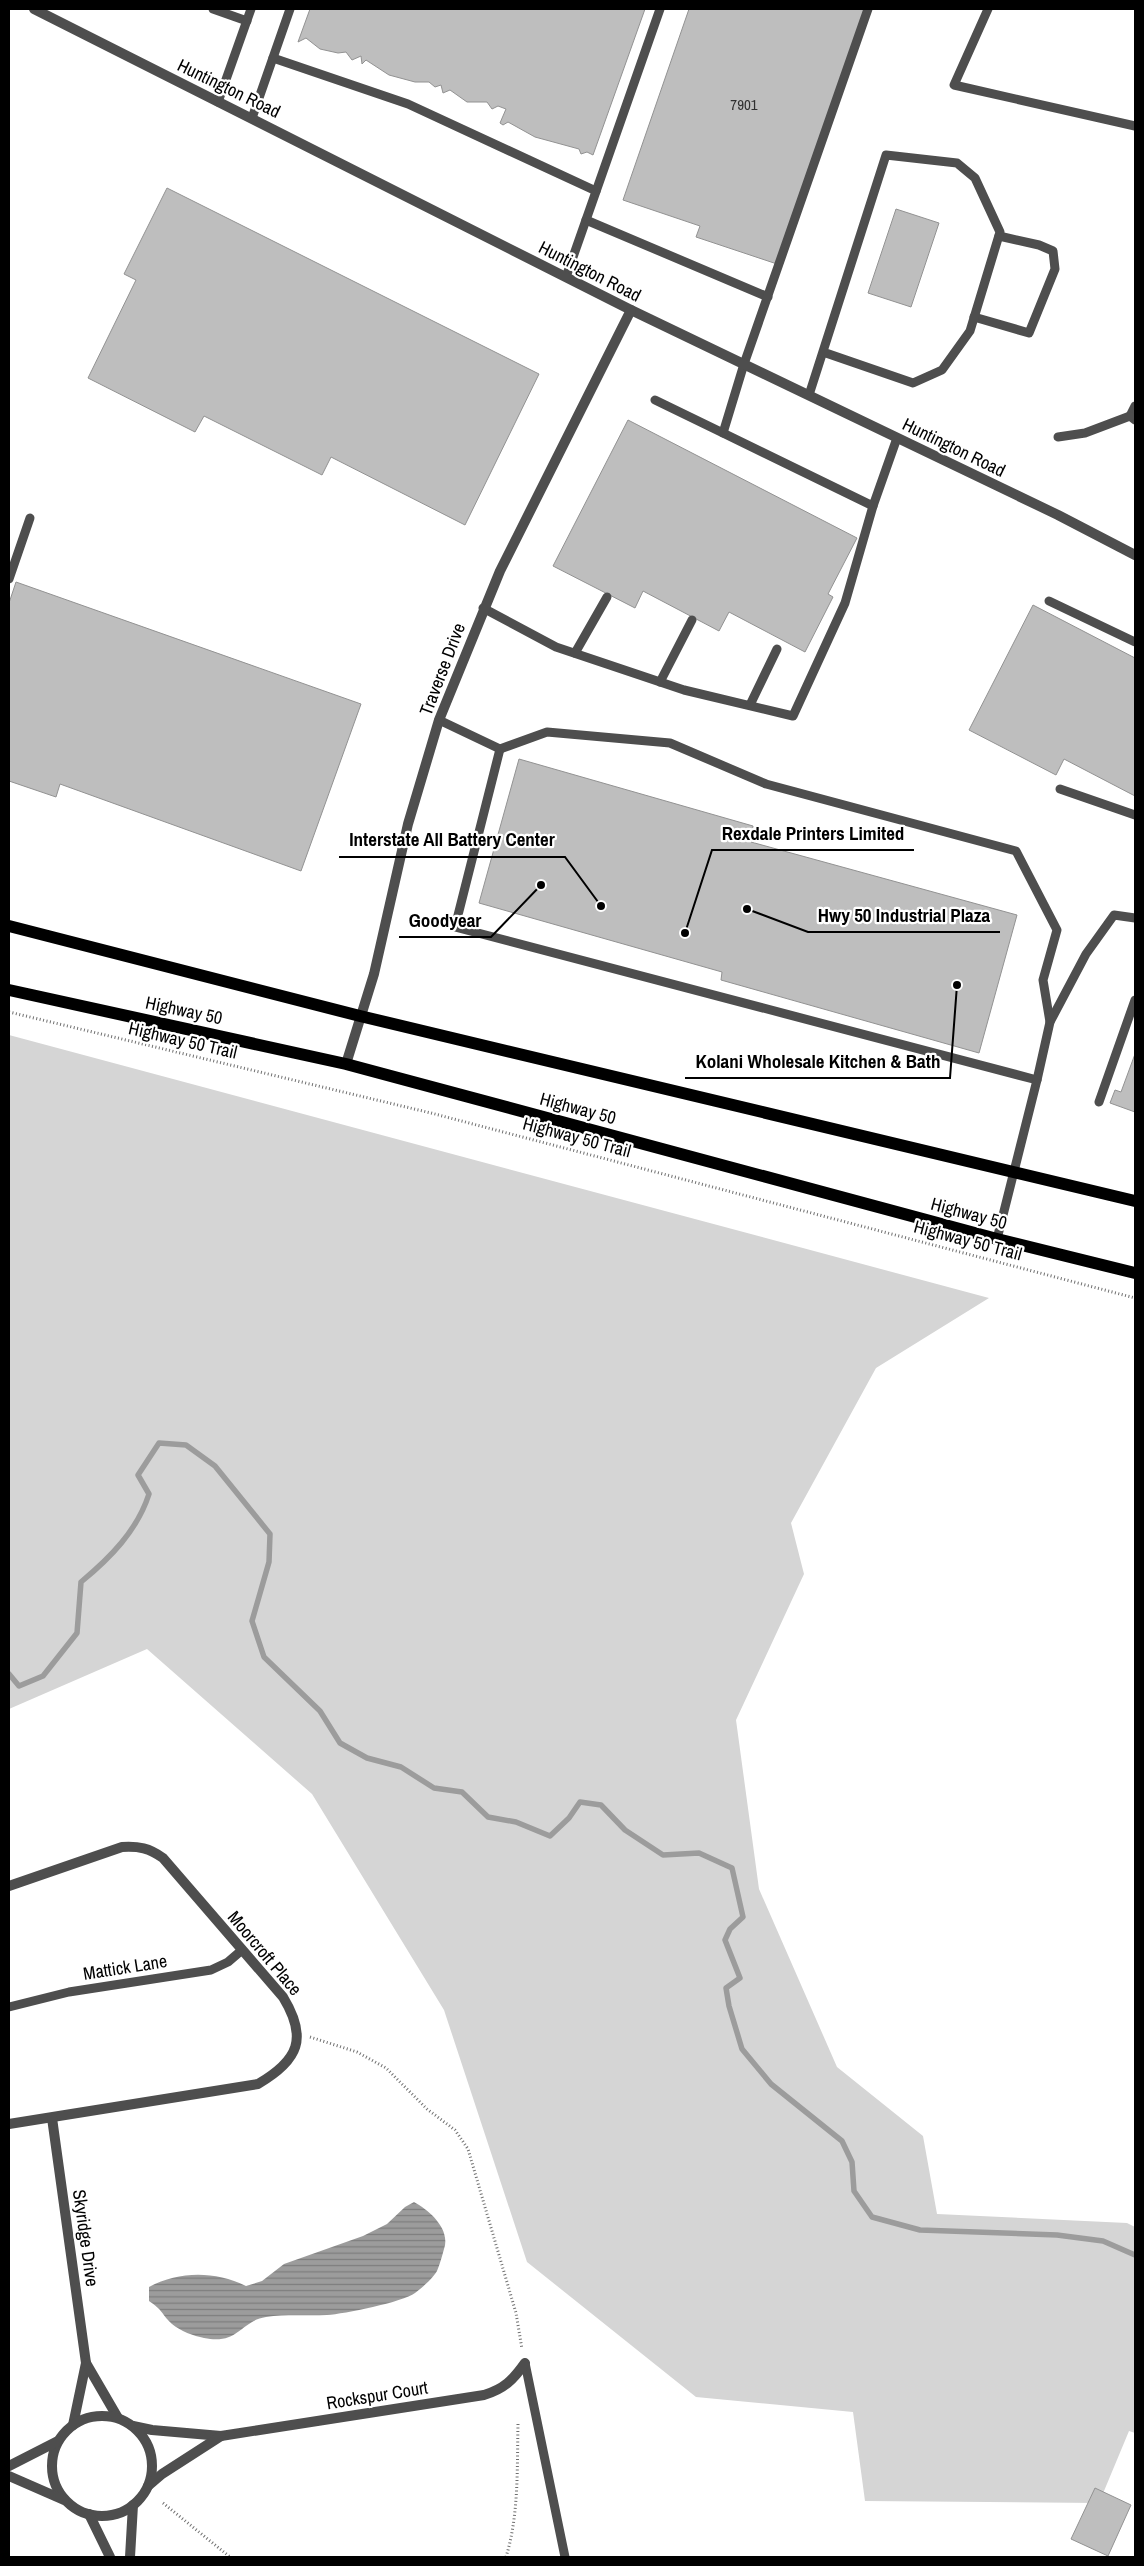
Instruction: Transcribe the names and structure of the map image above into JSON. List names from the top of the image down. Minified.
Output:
{"streets":{"main road":["Highway 50"],"street":["Huntington Road","Traverse Drive","Moorcroft Place","Skyridge Drive","Rockspur Court"],"lane":["Mattick Lane"],"path":["Highway 50 Trail"]},"crossings":[["Huntington Road","Traverse Drive"],["Traverse Drive","Highway 50"],["Moorcroft Place","Mattick Lane"],["Skyridge Drive","Rockspur Court"]],"places":["Goodyear","Interstate All Battery Center","Hwy 50 Industrial Plaza","Rexdale Printers Limited","Kolani Wholesale Kitchen & Bath"],"house_numbers":["7901"]}
